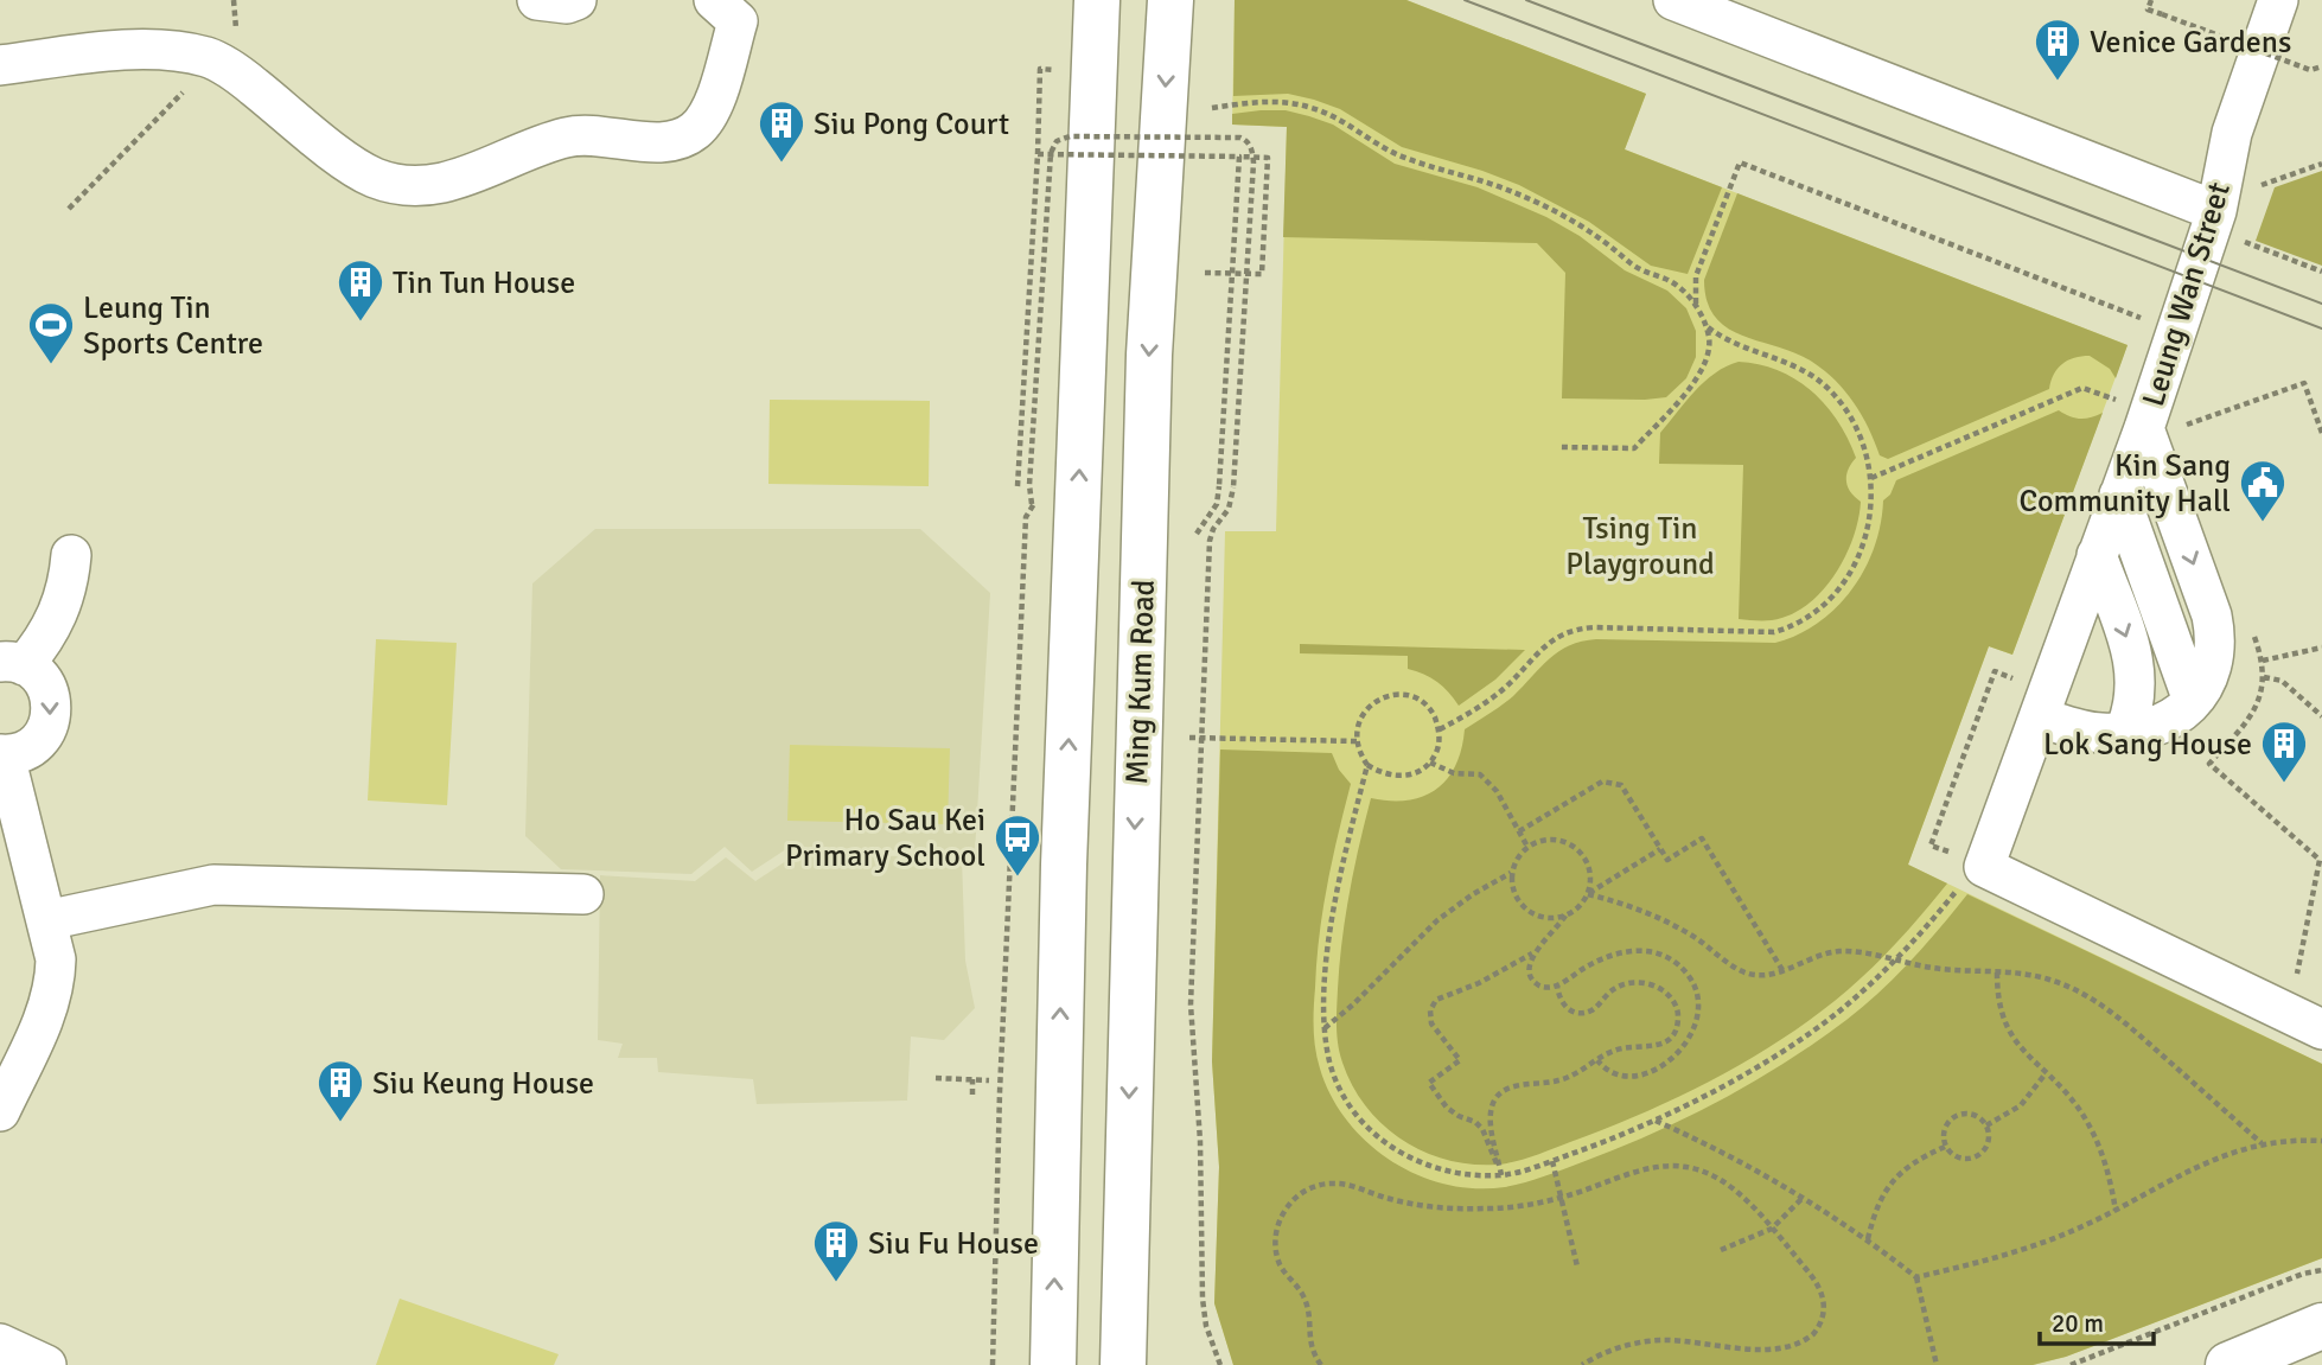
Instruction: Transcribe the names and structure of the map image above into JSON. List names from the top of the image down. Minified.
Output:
{"streets":{"main road":["Ming Kum Road"],"street":["Leung Wan Street"]},"parks":["Tsing Tin Playground"],"places":{"building":["Venice Gardens","Siu Pong Court","Tin Tun House","Lok Sang House","Siu Keung House","Siu Fu House"],"sports":["Leung Tin Sports Centre"],"public building":["Kin Sang Community Hall"],"bus stop":["Ho Sau Kei Primary School"]},"scale_bar":"20 m"}
